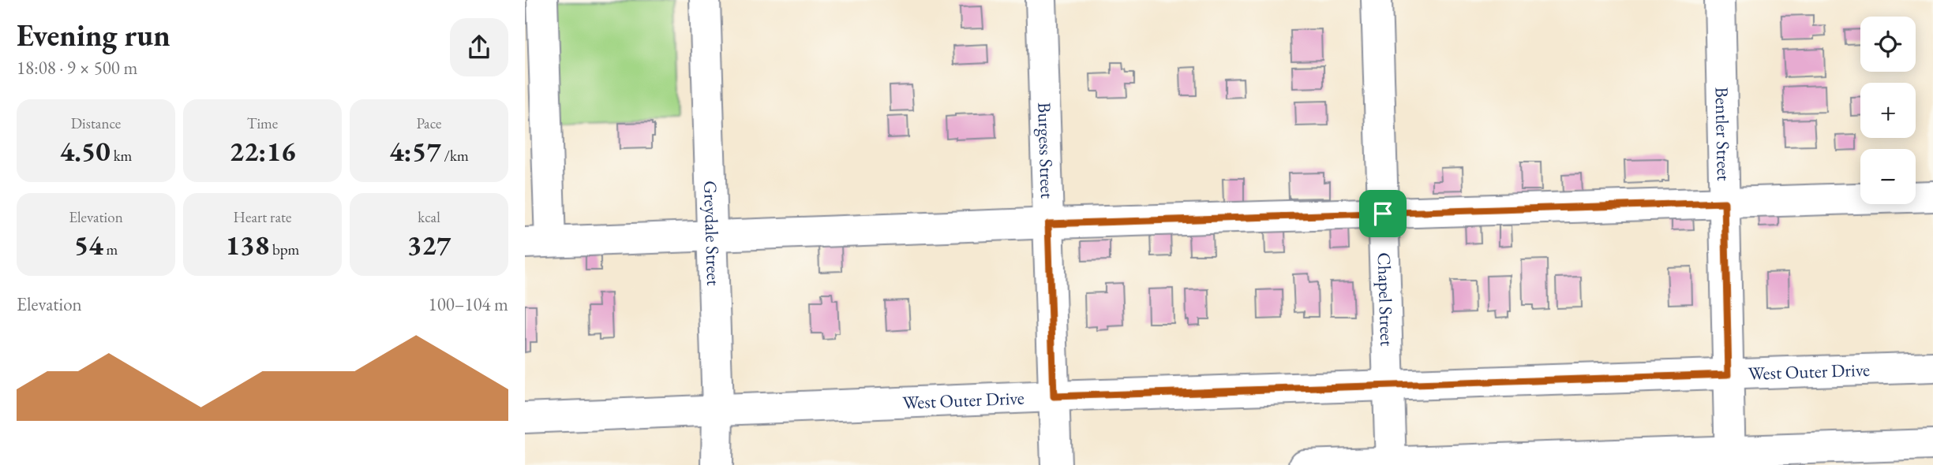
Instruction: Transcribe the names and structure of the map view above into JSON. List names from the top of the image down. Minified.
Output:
{"streets":{"main road":["Bentler Street","Burgess Street","Greydale Street","Chapel Street","West Outer Drive"]},"crossings":[["Bentler Street","West Outer Drive"],["Burgess Street","West Outer Drive"],["Greydale Street","West Outer Drive"],["Chapel Street","West Outer Drive"]],"page":{"heading":["Evening run","18:08 · 9 × 500 m"],"map_buttons":["+","−"],"stats":[["Distance","4.50 km"],["Time","22:16"],["Pace","4:57 /km"],["Elevation","54 m"],["Heart rate","138 bpm"],["kcal","327"]],"chart":["Elevation","100–104 m"]}}
